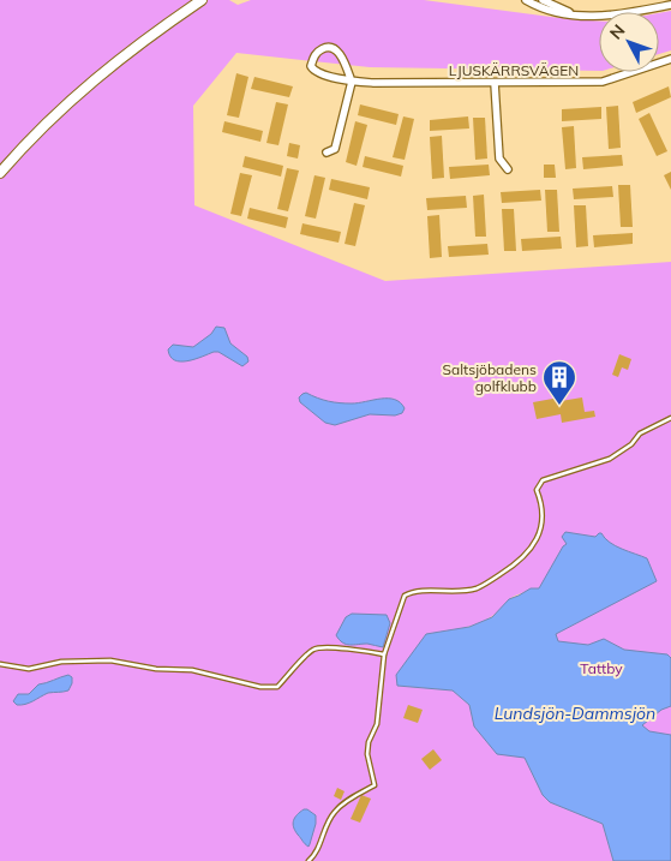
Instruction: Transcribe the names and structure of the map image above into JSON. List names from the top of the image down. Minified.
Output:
{"streets":{"street":["LJUSKÄRRSVÄGEN"]},"water":["Lundsjön-Dammsjön"],"parks":["Tattby"],"places":{"building":["Saltsjöbadens golfklubb"]},"north":"top left"}
